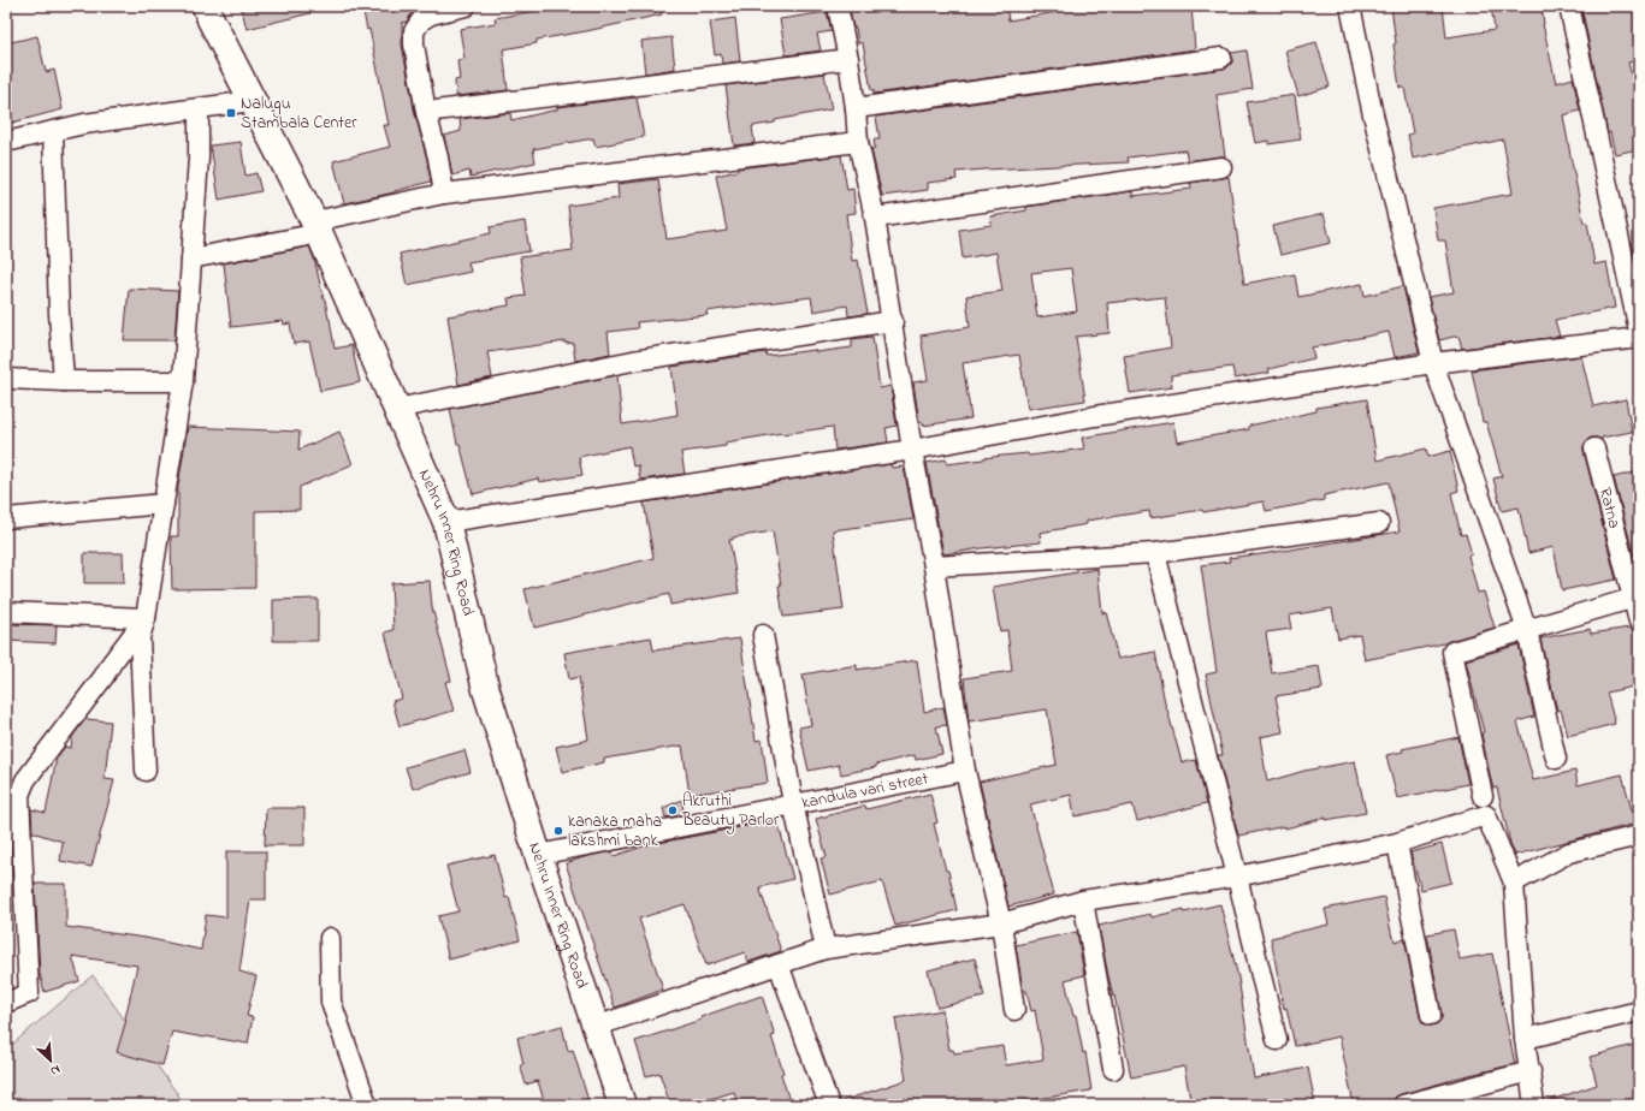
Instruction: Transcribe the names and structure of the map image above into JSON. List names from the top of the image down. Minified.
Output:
{"streets":{"street":["Ratna","Nehru Inner Ring Road","kandula vari street"]},"crossings":[["Nehru Inner Ring Road","kandula vari street"]],"places":{"transit":["Nalugu Stambala Center"],"other":["Akruthi Beauty Parlor","kanaka maha lakshmi bank"]},"north":"bottom right"}
